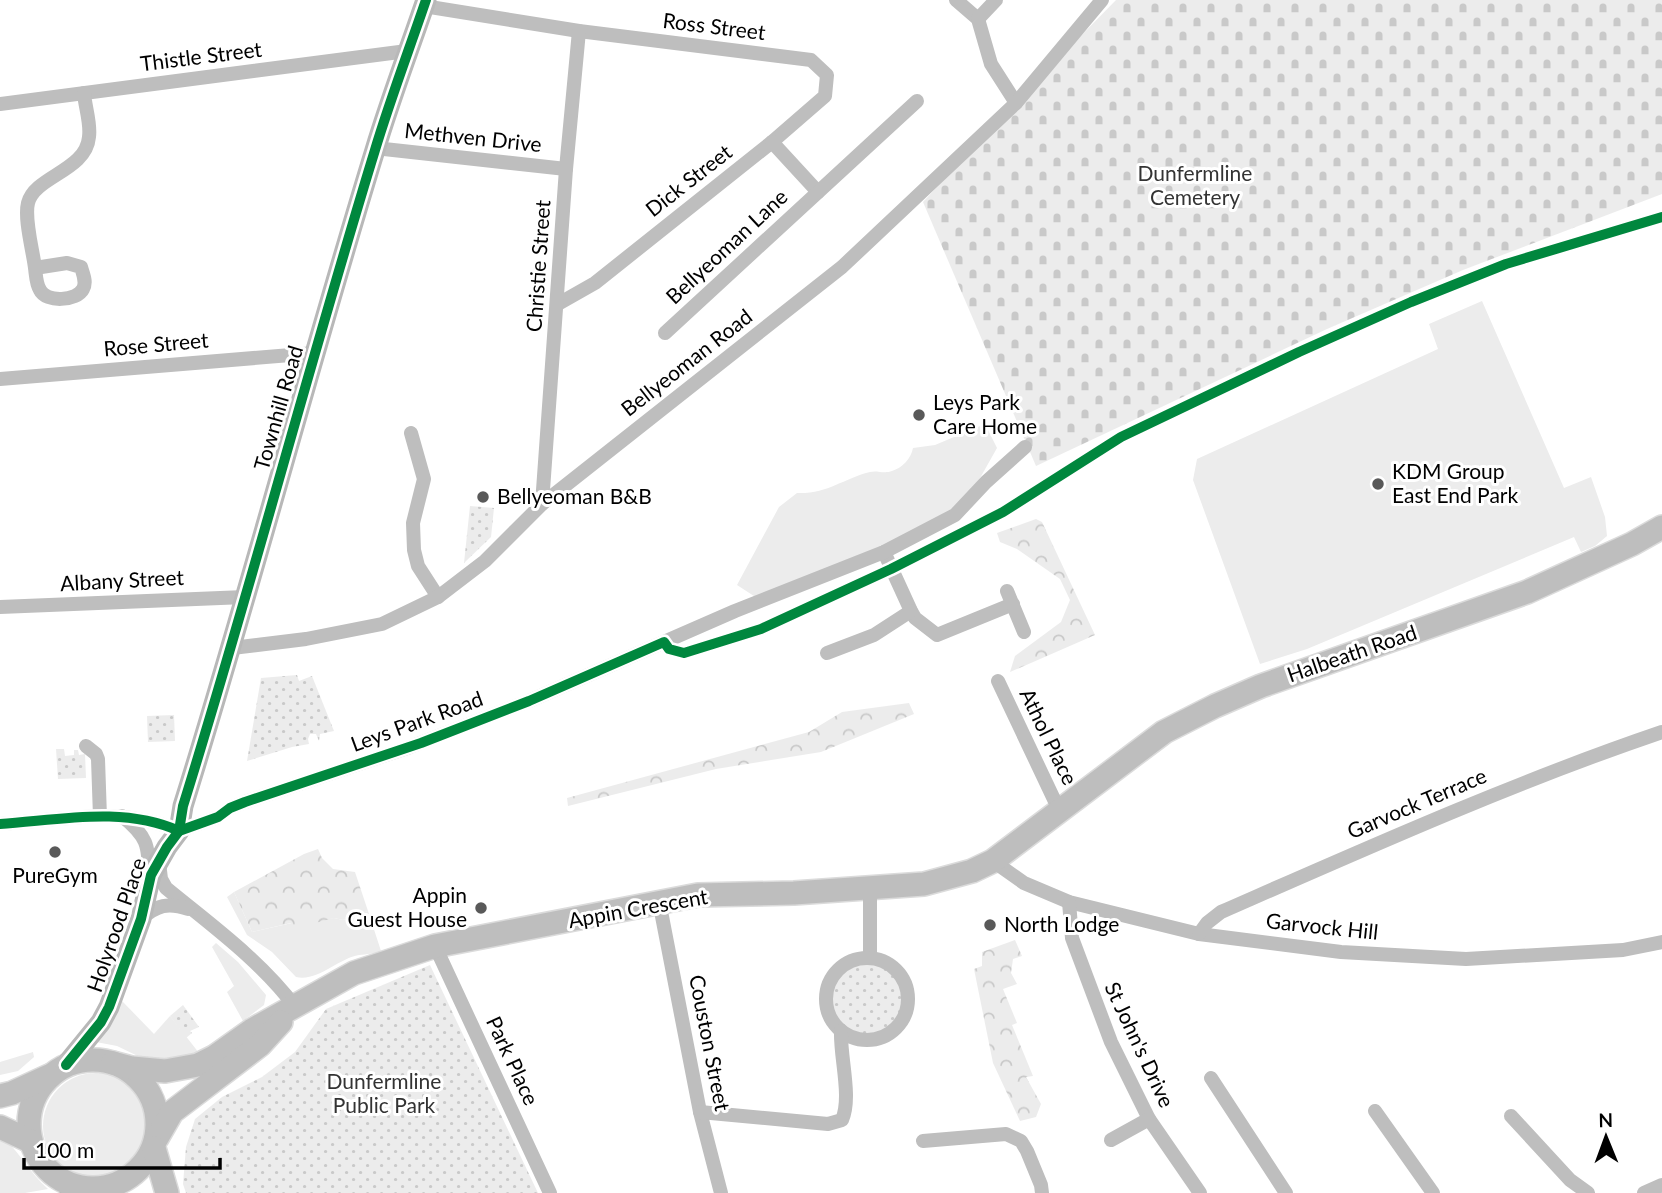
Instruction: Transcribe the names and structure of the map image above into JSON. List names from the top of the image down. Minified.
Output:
{"streets":{"main road":["Halbeath Road","Appin Crescent"],"street":["Ross Street","Thistle Street","Methven Drive","Dick Street","Bellyeoman Lane","Christie Street","Rose Street","Bellyeoman Road","Townhill Road","Albany Street","Leys Park Road","Athol Place","Garvock Terrace","Holyrood Place","Garvock Hill","Couston Street","St John's Drive","Park Place"]},"crossings":[["Ross Street","Dick Street"],["Ross Street","Christie Street"],["Ross Street","Townhill Road"],["Thistle Street","Townhill Road"],["Methven Drive","Christie Street"],["Methven Drive","Townhill Road"],["Dick Street","Bellyeoman Lane"],["Dick Street","Christie Street"],["Christie Street","Bellyeoman Road"],["Rose Street","Townhill Road"],["Bellyeoman Road","Townhill Road"],["Townhill Road","Albany Street"],["Townhill Road","Leys Park Road"],["Townhill Road","Holyrood Place"],["Halbeath Road","Athol Place"],["Halbeath Road","Appin Crescent"],["Leys Park Road","Holyrood Place"],["Athol Place","Appin Crescent"],["Garvock Terrace","Garvock Hill"],["Appin Crescent","Holyrood Place"],["Appin Crescent","Garvock Hill"],["Appin Crescent","Couston Street"],["Appin Crescent","Park Place"],["Garvock Hill","St John's Drive"]],"parks":["Dunfermline Cemetery","Dunfermline Public Park"],"places":["Leys Park Care Home","KDM Group East End Park","Bellyeoman B&B","PureGym","Appin Guest House","North Lodge"],"scale_bar":"100 m","north":"top"}
